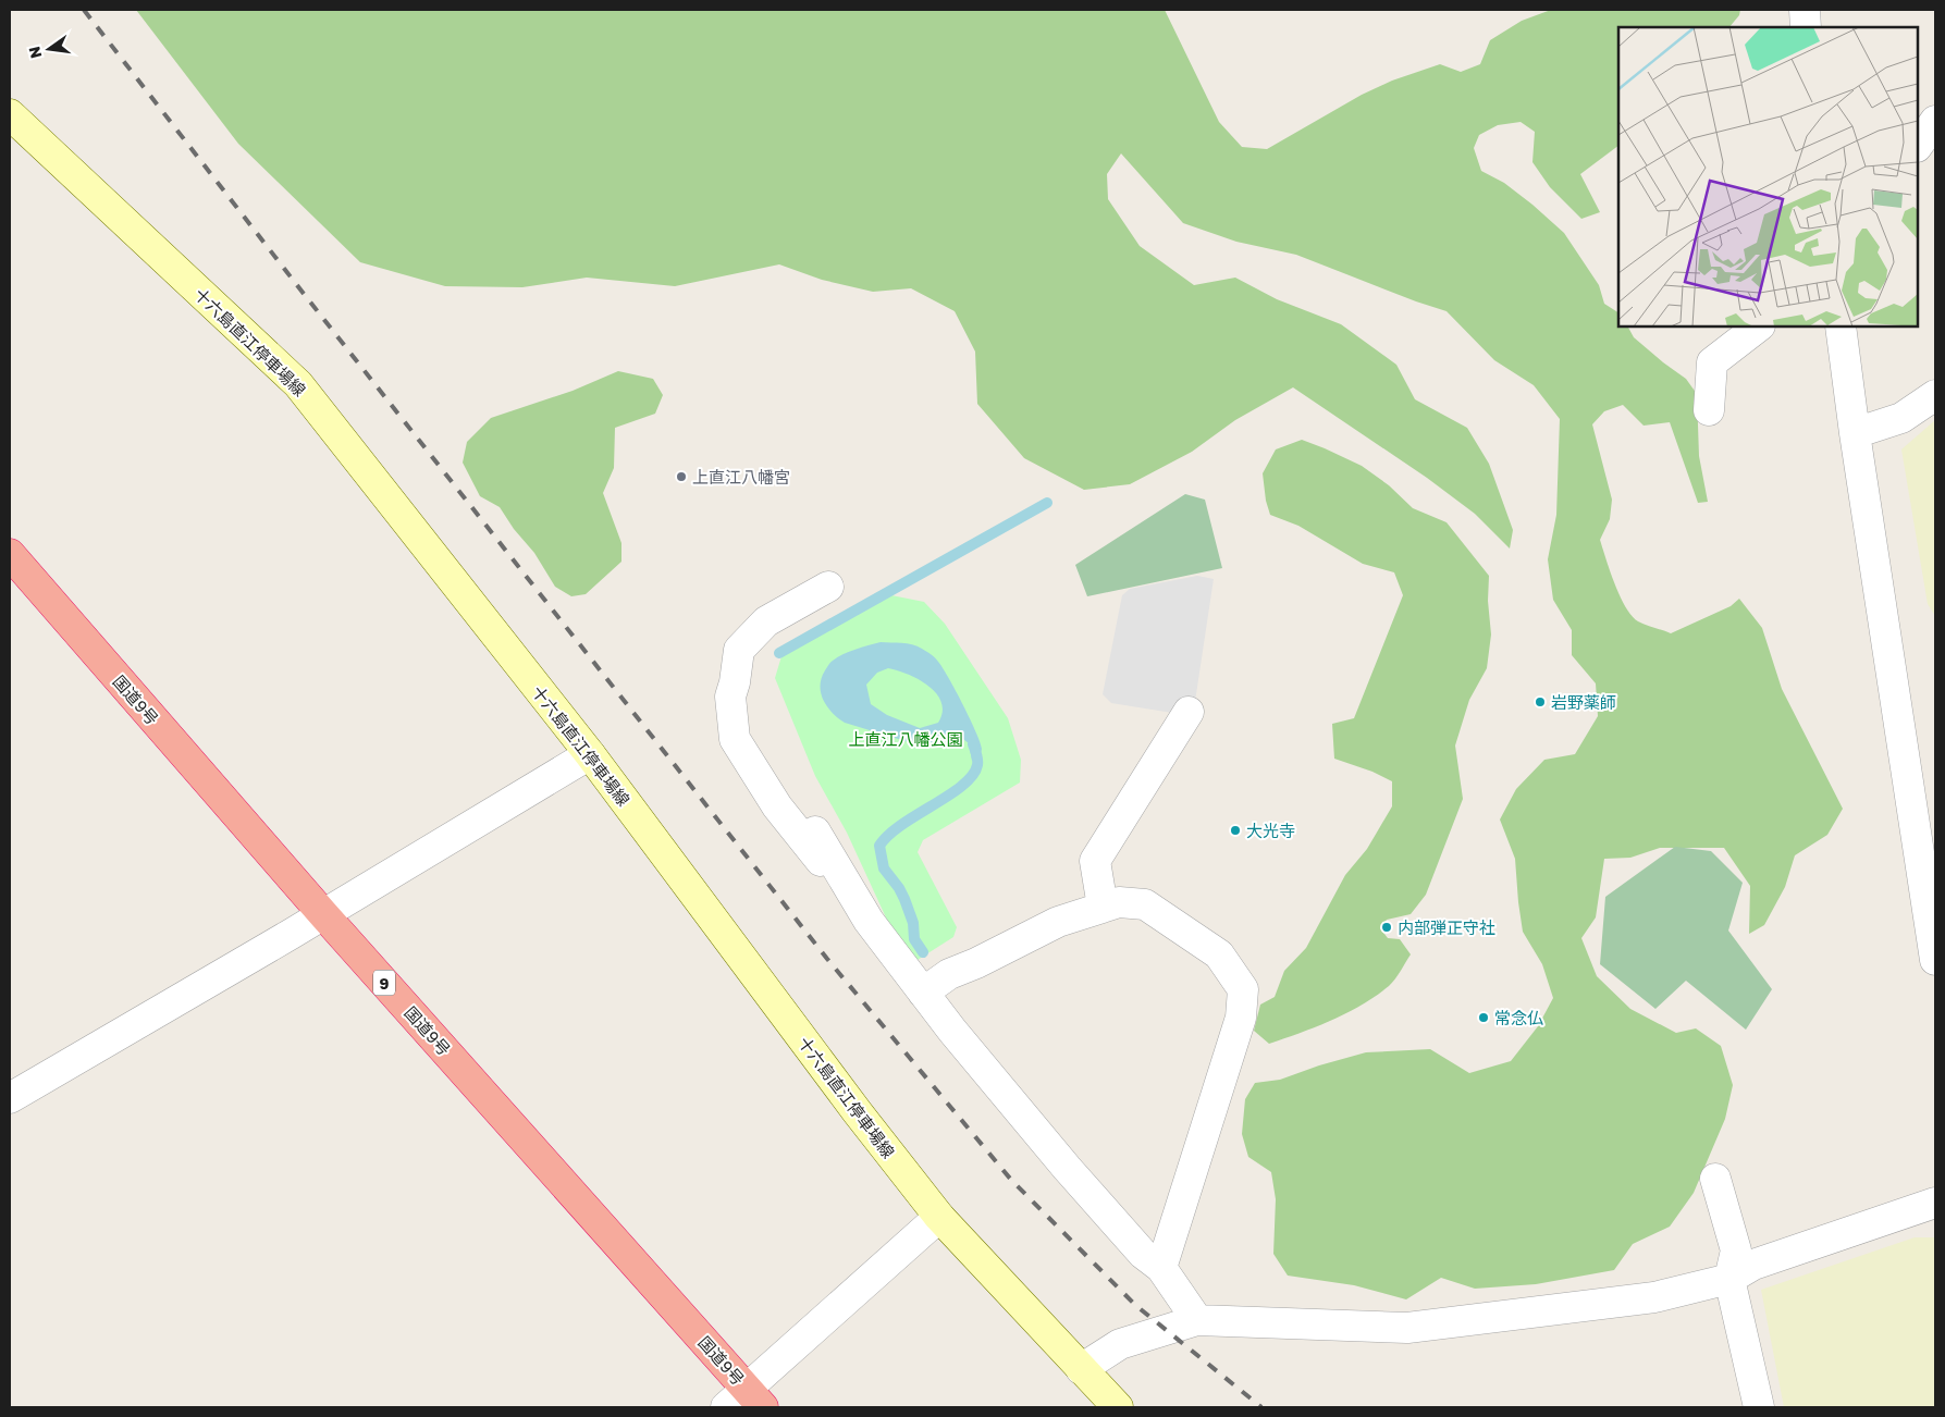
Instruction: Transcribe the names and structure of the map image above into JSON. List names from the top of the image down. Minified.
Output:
{"streets":{"highway":["国道9号","9"],"main road":["十六島直江停車場線"]},"parks":["上直江八幡公園"],"places":["上直江八幡宮","岩野薬師","大光寺","内部弾正守社","常念仏"],"north":"left"}
